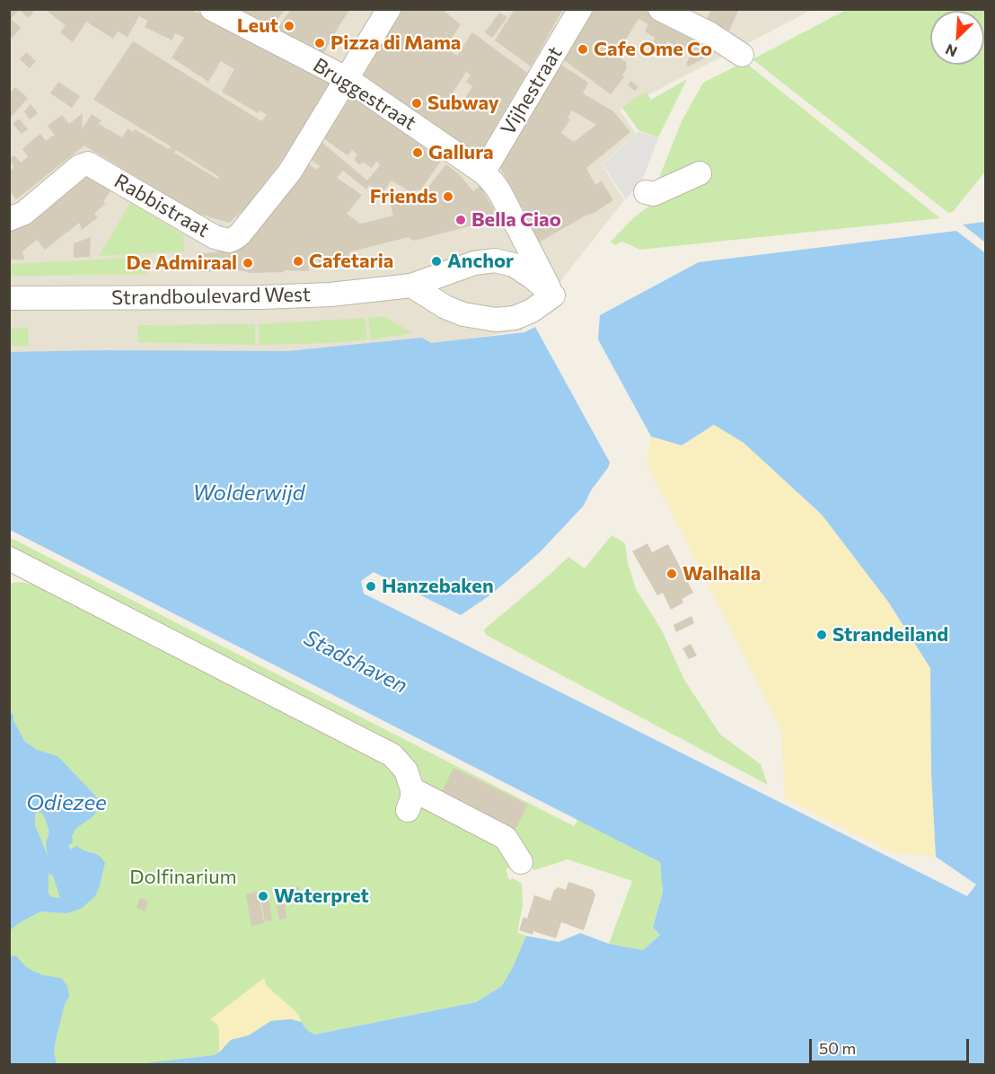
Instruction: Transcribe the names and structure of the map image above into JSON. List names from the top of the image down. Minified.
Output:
{"streets":{"street":["Vijhestraat","Bruggestraat","Rabbistraat","Strandboulevard West"]},"crossings":[["Vijhestraat","Bruggestraat"],["Bruggestraat","Rabbistraat"],["Bruggestraat","Strandboulevard West"]],"water":["Wolderwijd","Stadshaven","Odiezee"],"parks":["Dolfinarium"],"places":["Leut","Pizza di Mama","Cafe Ome Co","Subway","Gallura","Friends","Bella Ciao","Cafetaria","Anchor","De Admiraal","Walhalla","Hanzebaken","Strandeiland","Waterpret"],"scale_bar":"50 m","north":"bottom left"}
